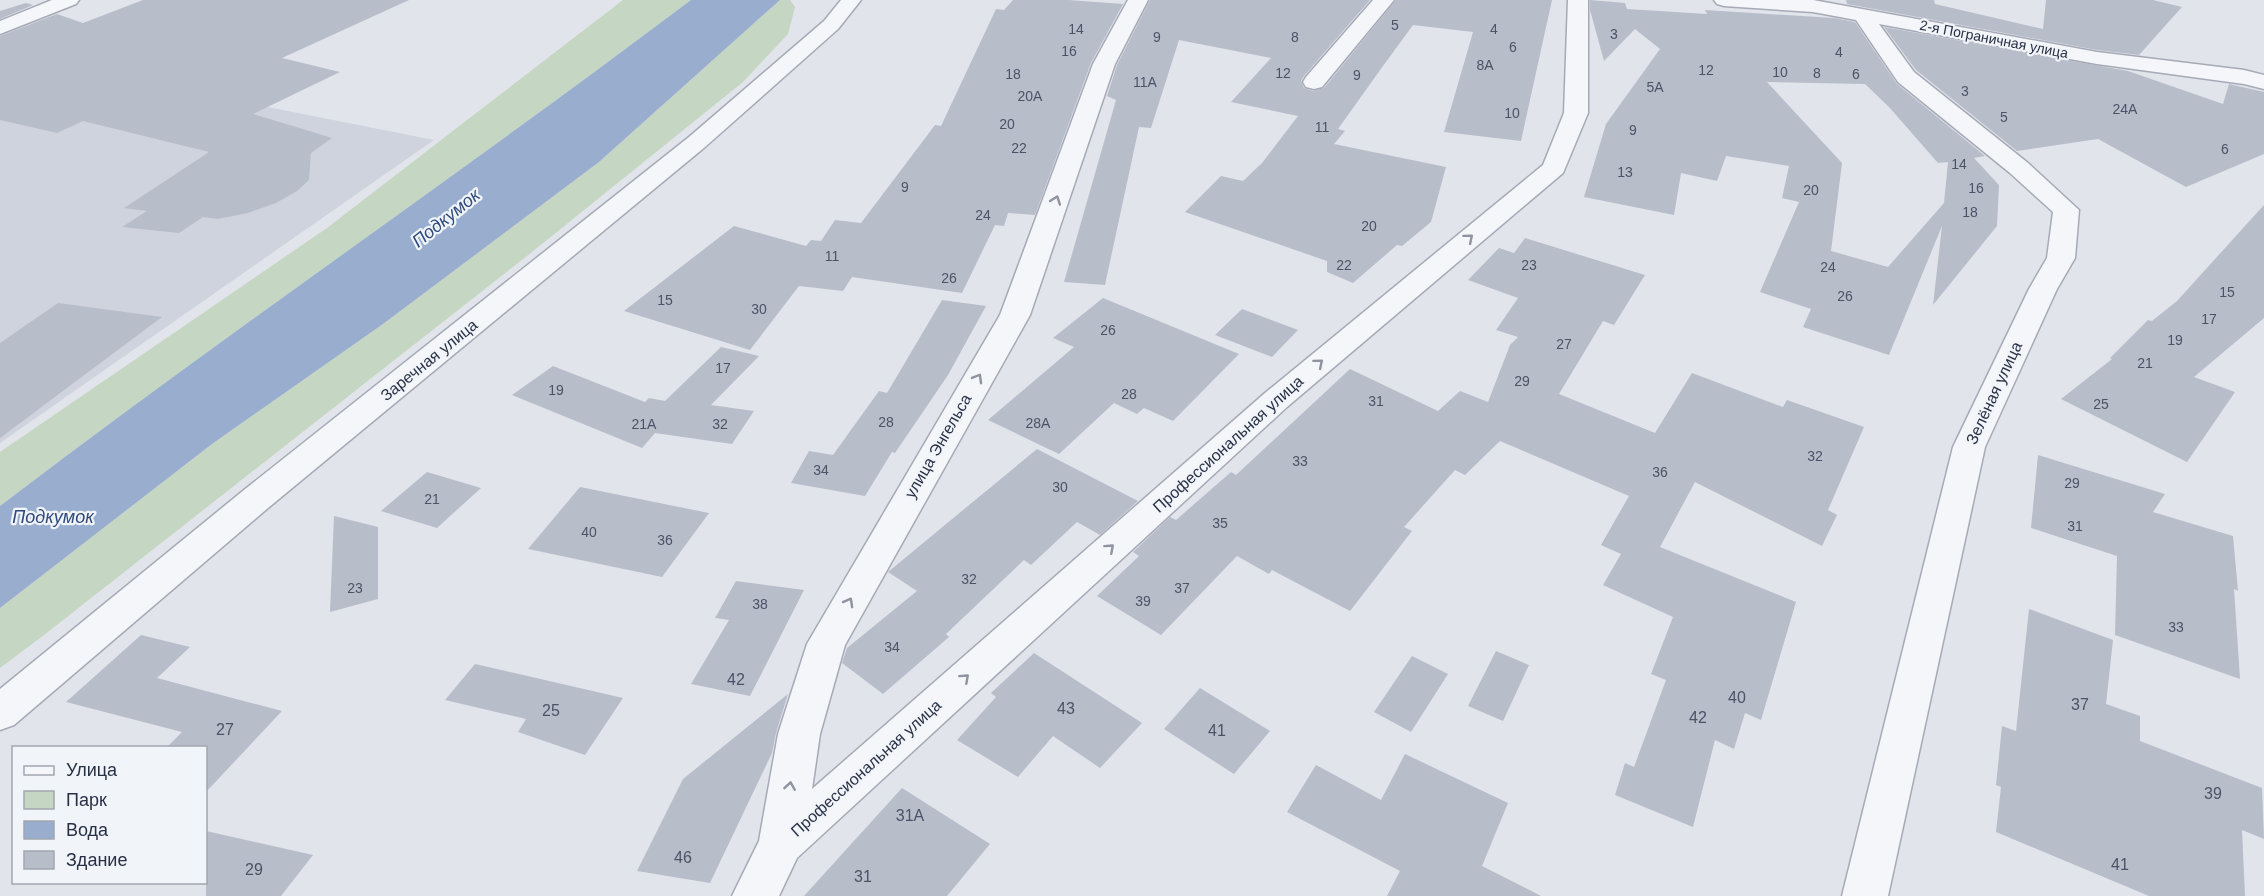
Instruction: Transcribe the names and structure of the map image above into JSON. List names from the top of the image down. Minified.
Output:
{"streets":{"street":["2-я Пограничная улица","Заречная улица","Зелёная улица","Профессиональная улица","улица Энгельса"]},"crossings":[["2-я Пограничная улица","Зелёная улица"],["Профессиональная улица","улица Энгельса"]],"one_way":["Профессиональная улица","улица Энгельса"],"water":["Подкумок"],"house_numbers":["5","14","4","3","9","8","6","16","4","8А","12","10","12","8","18","6","9","11А","5А","3","20А","24А","10","5","20","11","9","22","6","14","13","9","16","20","18","24","20","11","22","23","24","26","15","26","15","30","17","26","19","27","21","17","29","19","28","31","25","28","28А","21А","32","32","33","34","36","29","30","21","35","31","40","36","32","23","37","39","38","33","34","42","40","37","43","25","42","27","41","39","31А","46","41","29","31"],"legend":["Улица","Парк","Вода","Здание"]}
